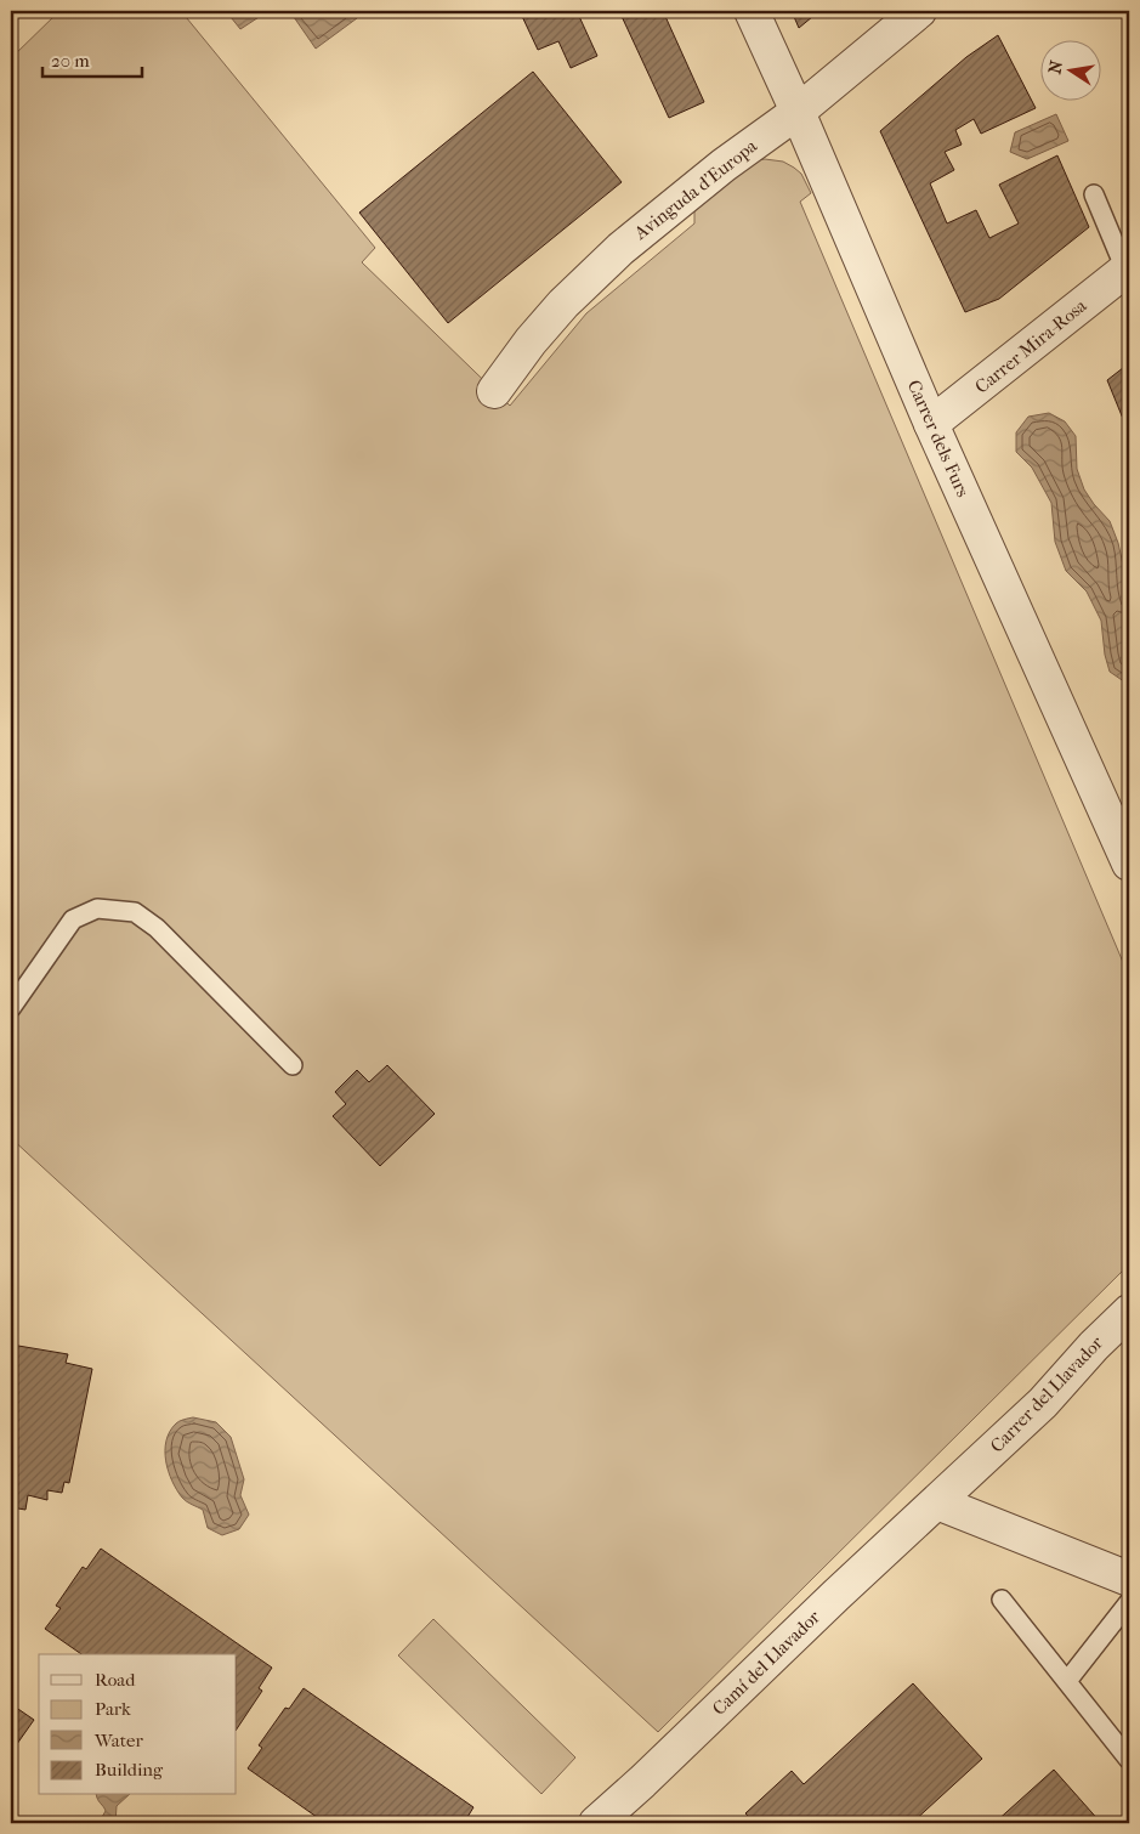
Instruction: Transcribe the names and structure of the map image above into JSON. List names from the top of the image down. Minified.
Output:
{"streets":{"street":["Avinguda d'Europa","Carrer Mira-Rosa","Carrer dels Furs","Carrer del Llavador","Camí del Llavador"]},"crossings":[["Avinguda d'Europa","Carrer dels Furs"],["Carrer Mira-Rosa","Carrer dels Furs"],["Carrer del Llavador","Camí del Llavador"]],"legend":["Road","Park","Water","Building"],"scale_bar":"20 m","north":"left"}
